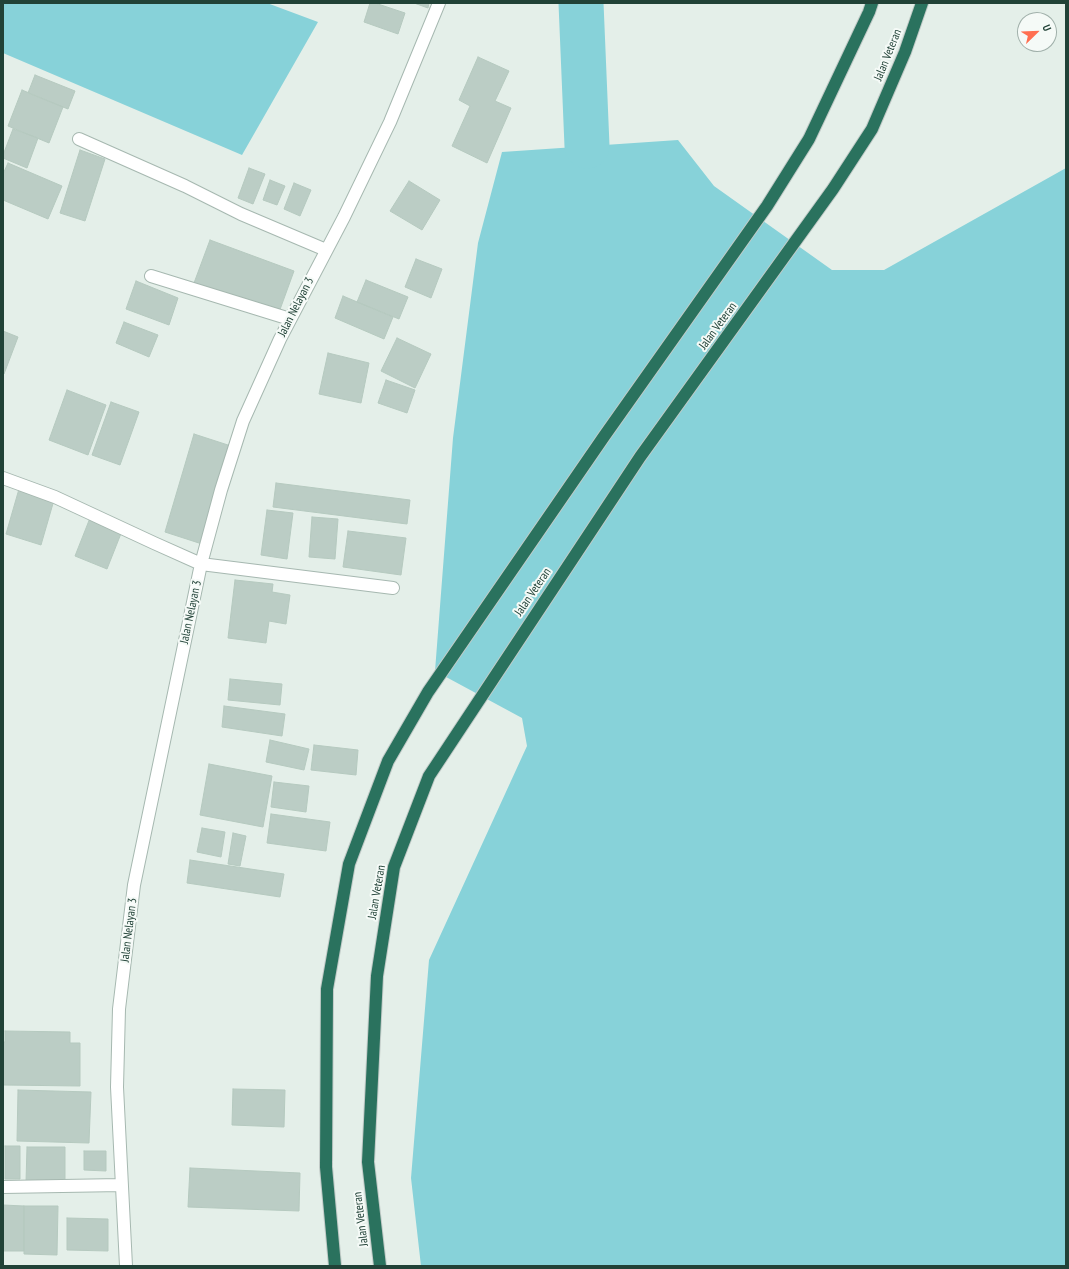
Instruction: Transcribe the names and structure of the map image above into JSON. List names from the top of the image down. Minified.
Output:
{"streets":{"highway":["Jalan Veteran"],"street":["Jalan Nelayan 3"]},"north":"top right"}
